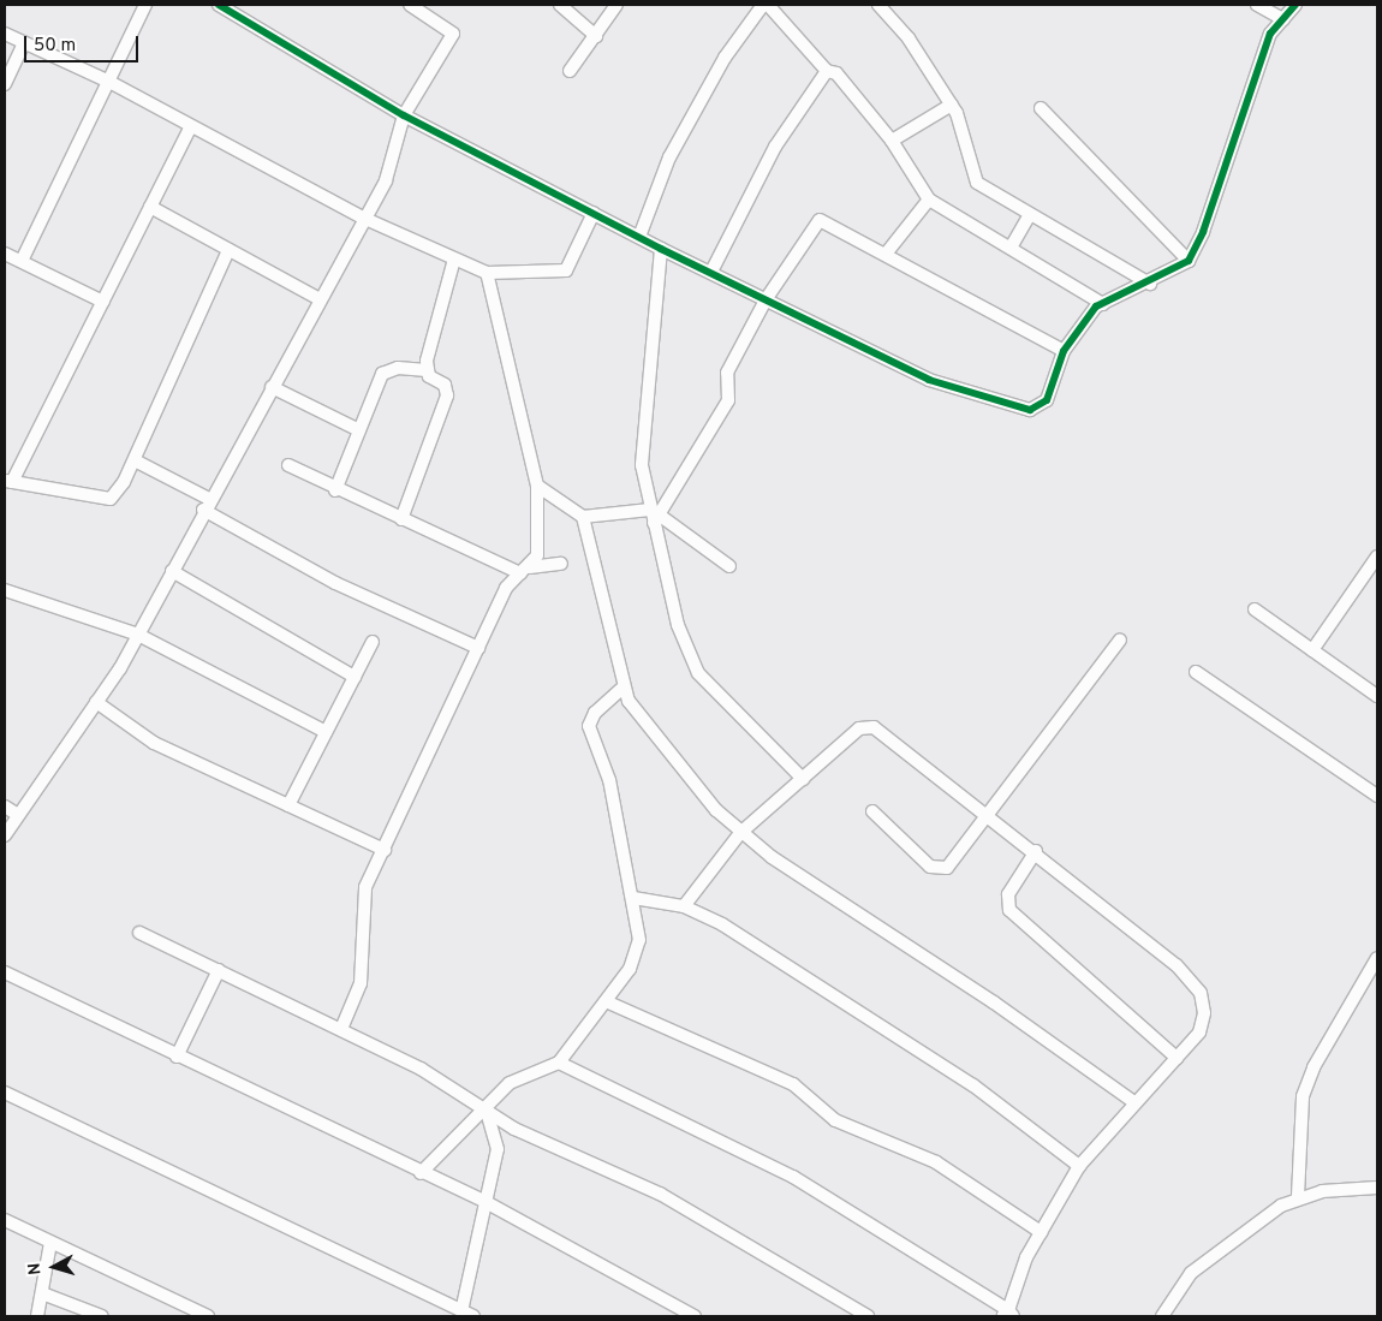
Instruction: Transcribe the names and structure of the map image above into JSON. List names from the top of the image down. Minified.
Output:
{"scale_bar":"50 m","north":"left"}
